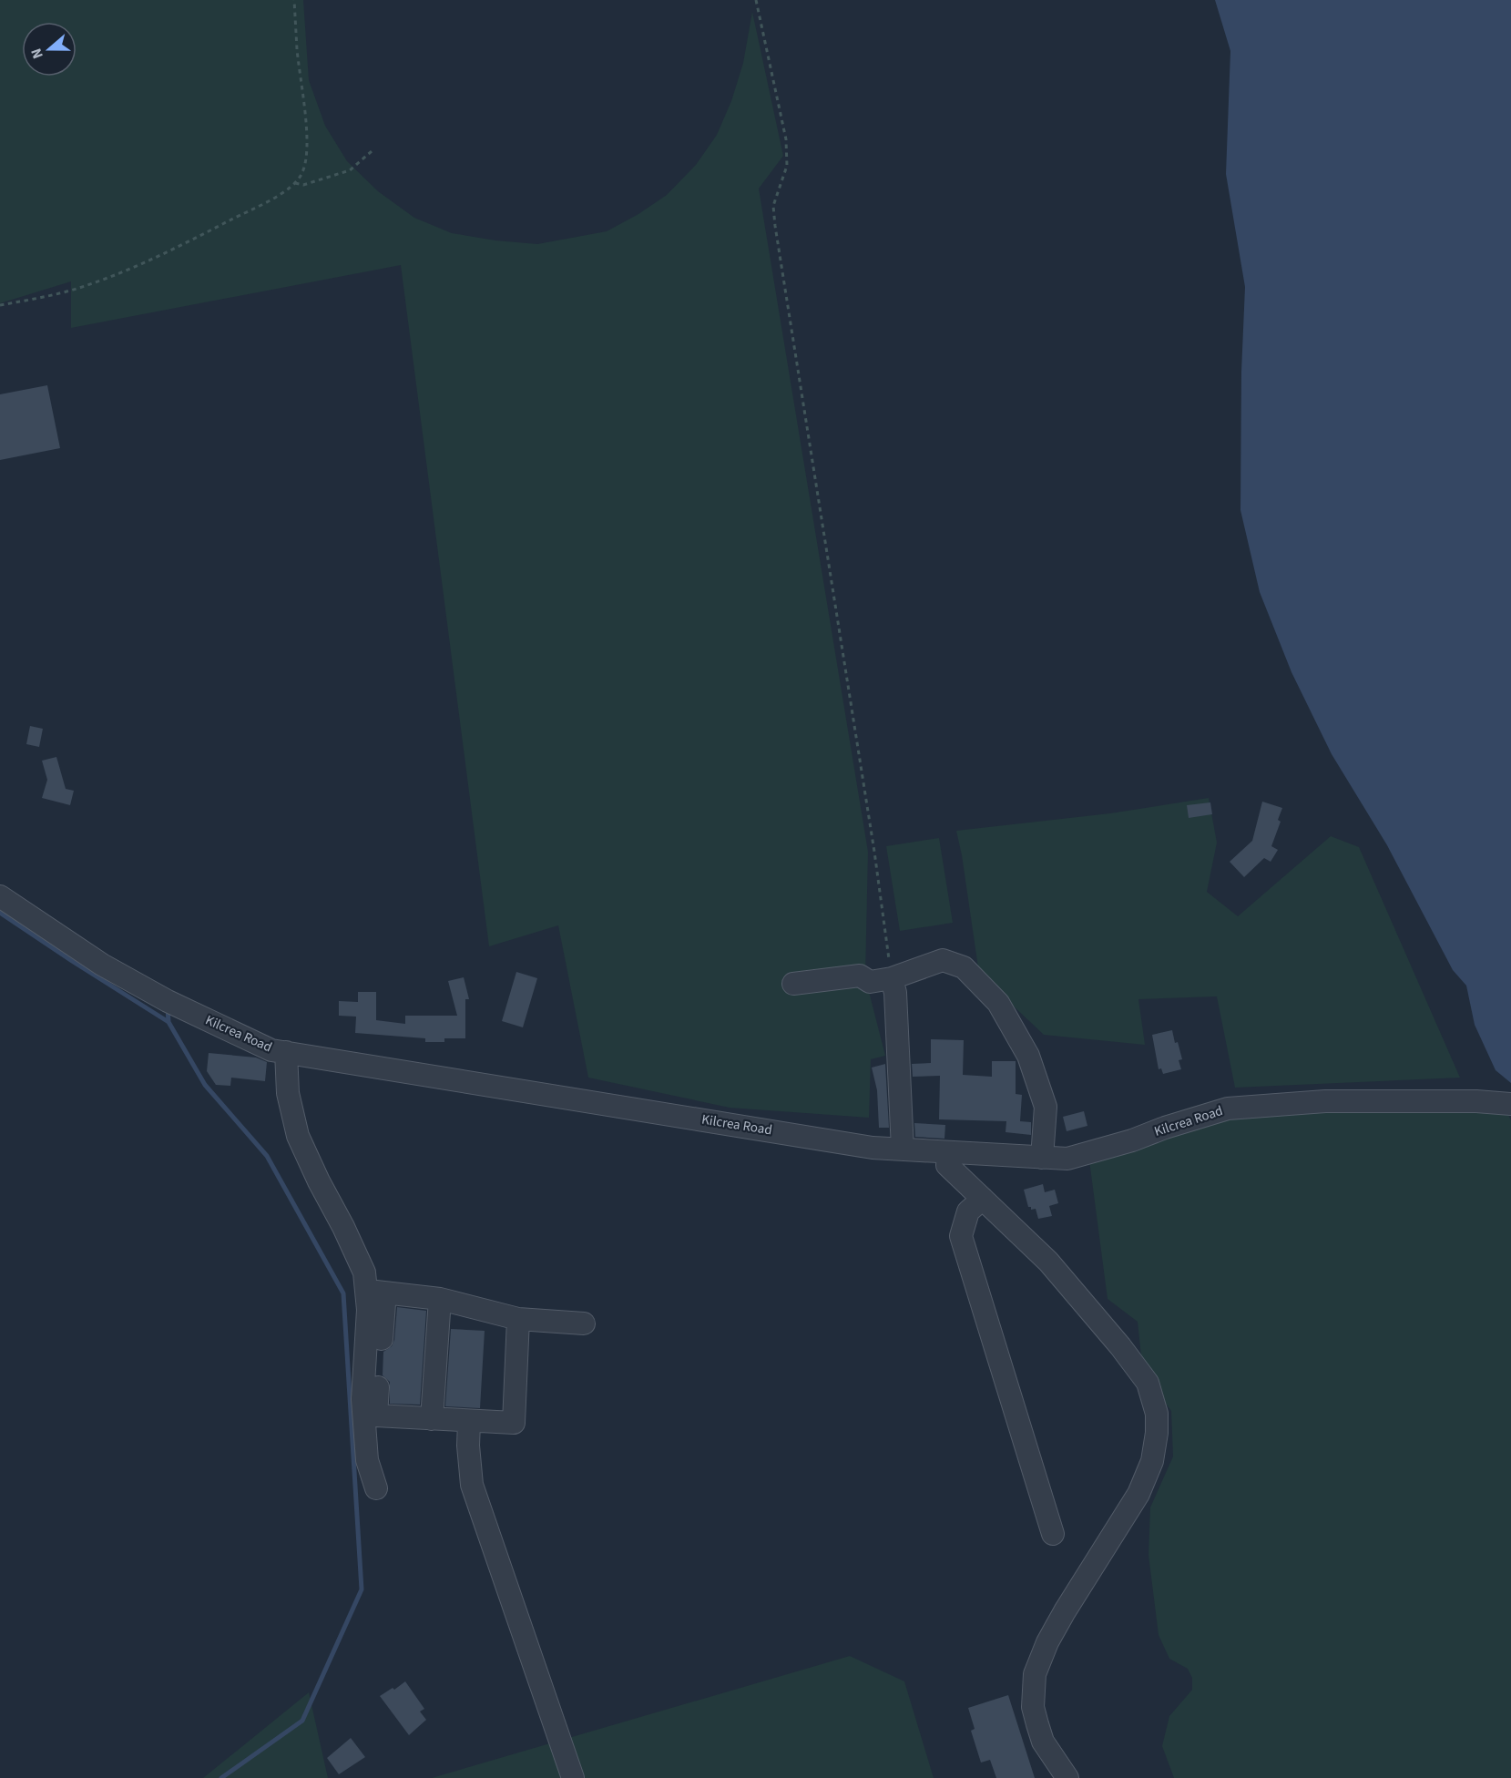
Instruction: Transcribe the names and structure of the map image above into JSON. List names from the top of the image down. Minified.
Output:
{"streets":{"street":["Kilcrea Road"]},"north":"left"}
